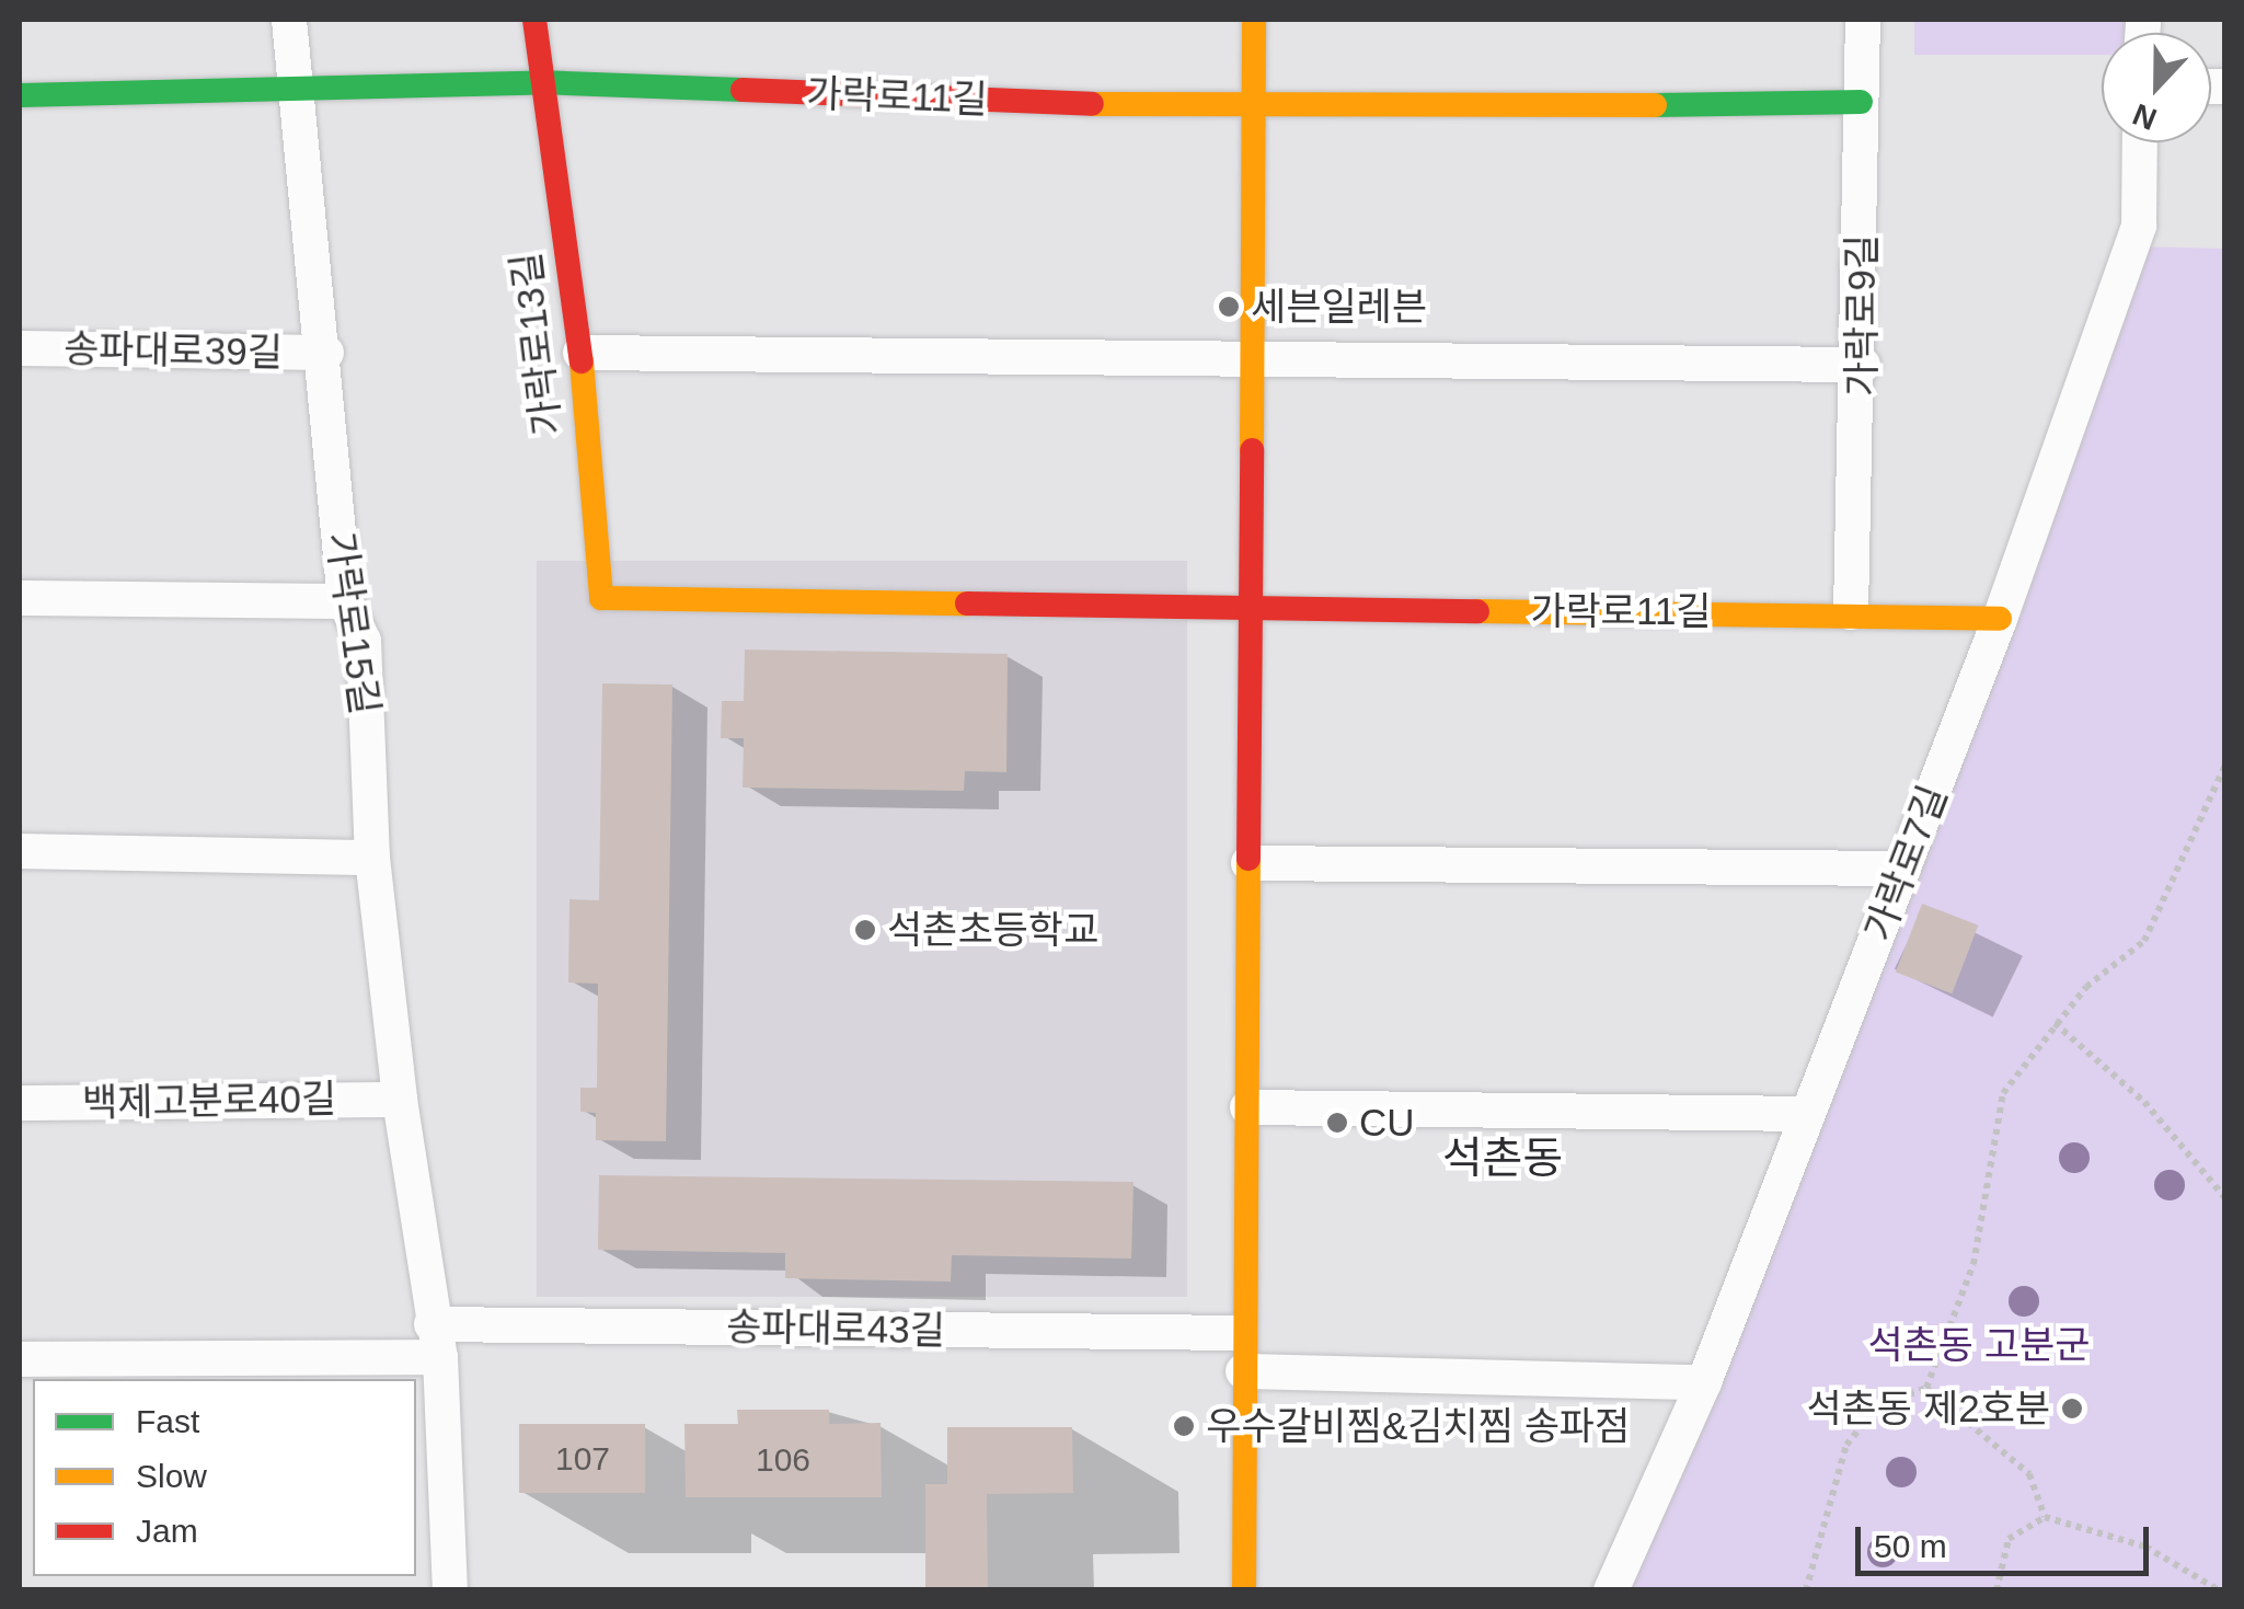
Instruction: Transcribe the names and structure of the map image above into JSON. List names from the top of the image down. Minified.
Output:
{"streets":{"street":["가락로11길","가락로9길","가락로13길","송파대로39길","가락로15길","가락로7길","백제고분로40길","송파대로43길"]},"crossings":[["가락로11길","가락로9길"],["가락로11길","가락로13길"],["가락로11길","가락로7길"],["송파대로39길","가락로15길"],["가락로15길","백제고분로40길"],["가락로15길","송파대로43길"]],"districts":["석촌동"],"parks":["석촌동 고분군"],"places":["세븐일레븐","석촌초등학교","CU","석촌동 제2호분","우수갈비찜&김치찜 송파점"],"house_numbers":["107","106"],"legend":["Fast","Slow","Jam"],"scale_bar":"50 m","north":"bottom"}
